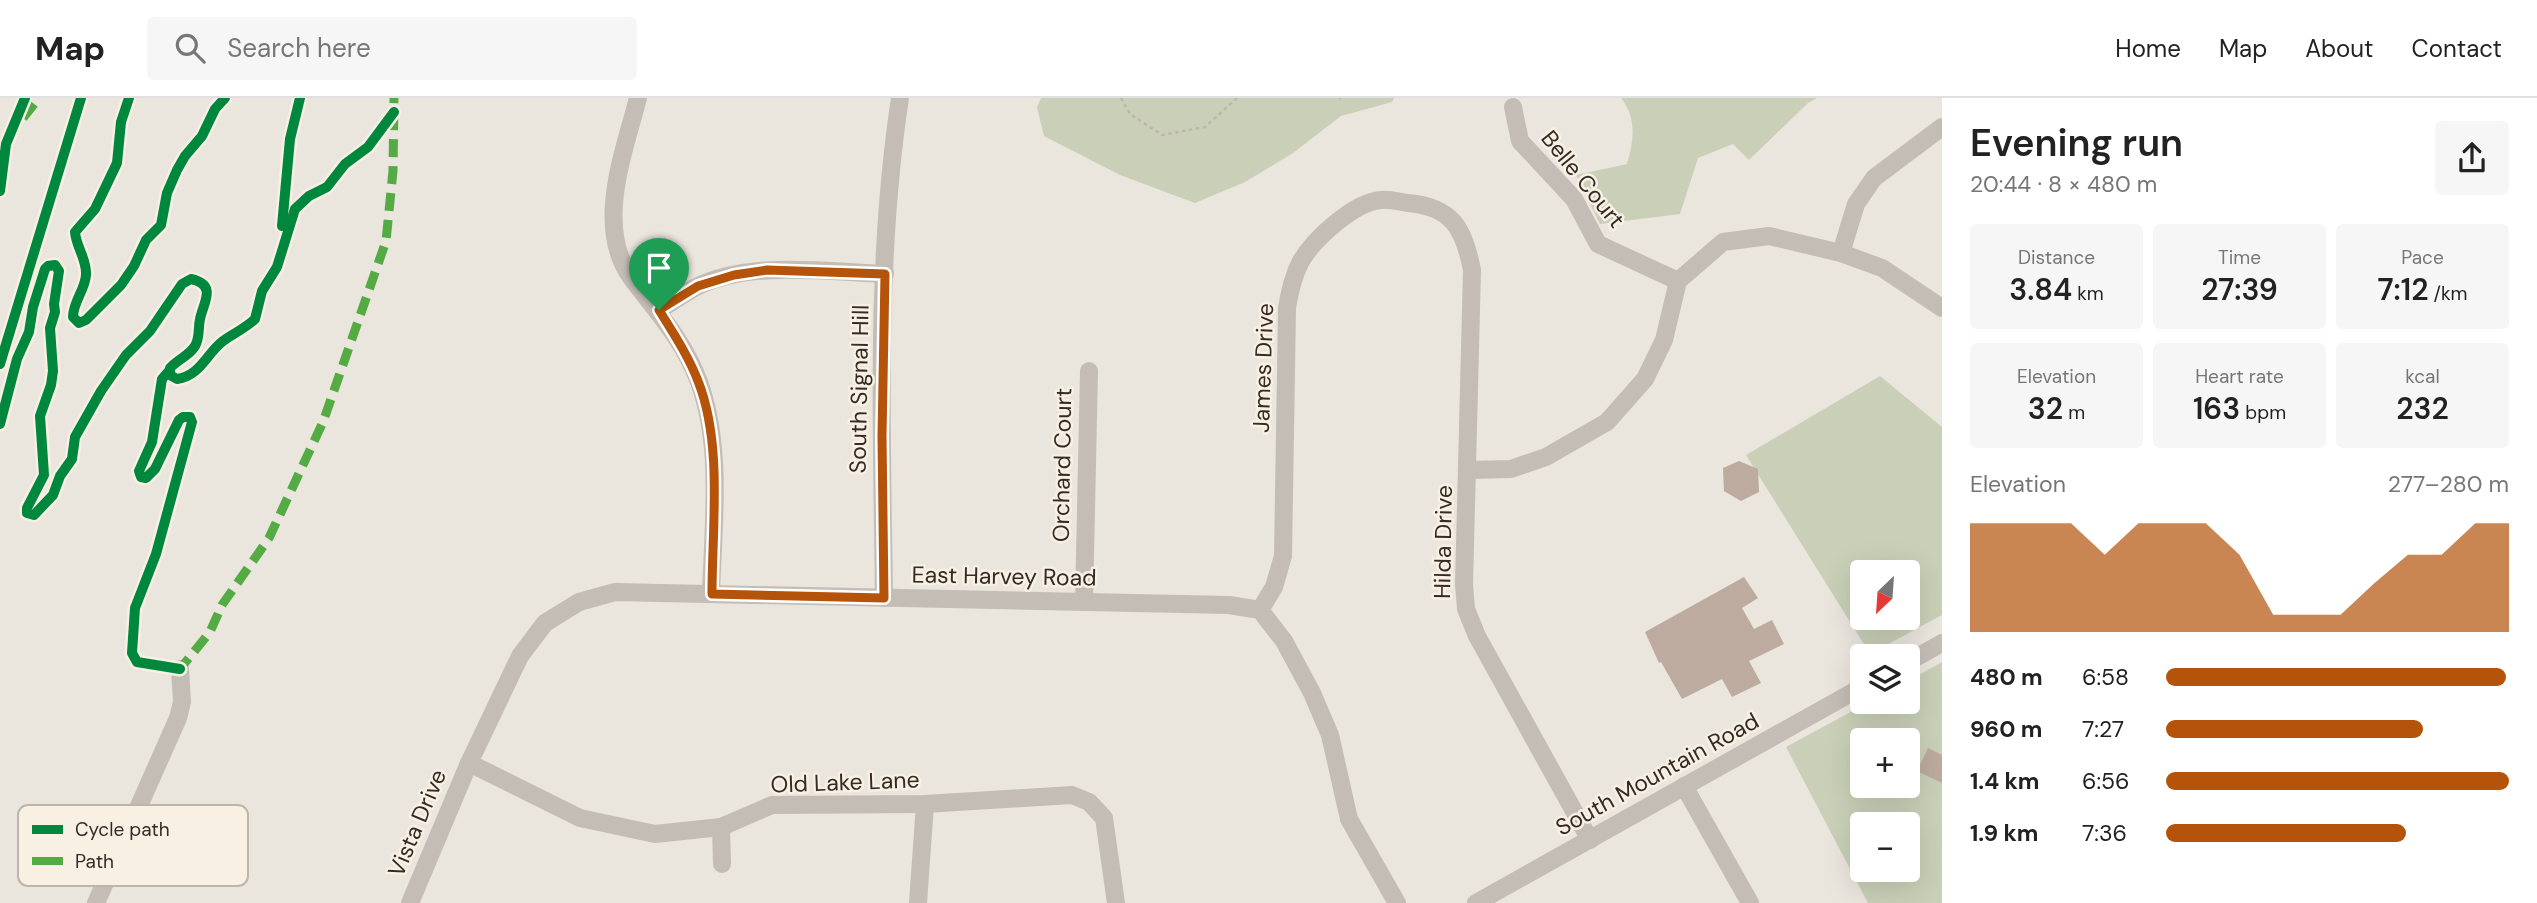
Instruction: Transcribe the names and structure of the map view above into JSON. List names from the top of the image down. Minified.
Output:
{"streets":{"street":["Belle Court","James Drive","South Signal Hill","Orchard Court","Hilda Drive","East Harvey Road","South Mountain Road","Old Lake Lane","Vista Drive"]},"crossings":[["James Drive","Hilda Drive"],["James Drive","East Harvey Road"],["South Signal Hill","East Harvey Road"],["Orchard Court","East Harvey Road"],["Hilda Drive","South Mountain Road"],["East Harvey Road","Old Lake Lane"],["East Harvey Road","Vista Drive"],["Old Lake Lane","Vista Drive"]],"legend":["Cycle path","Path"],"north":"bottom left","page":{"header":"Map","search":"Search here","nav":["Home","Map","About","Contact"],"heading":["Evening run","20:44 · 8 × 480 m"],"stats":[["Distance","3.84 km"],["Time","27:39"],["Pace","7:12 /km"],["Elevation","32 m"],["Heart rate","163 bpm"],["kcal","232"]],"chart":["Elevation","277–280 m"],"map_buttons":["+","−"],"list":[{"name":"480 m","note":"6:58"},{"name":"960 m","note":"7:27"},{"name":"1.4 km","note":"6:56"},{"name":"1.9 km","note":"7:36"}]}}
